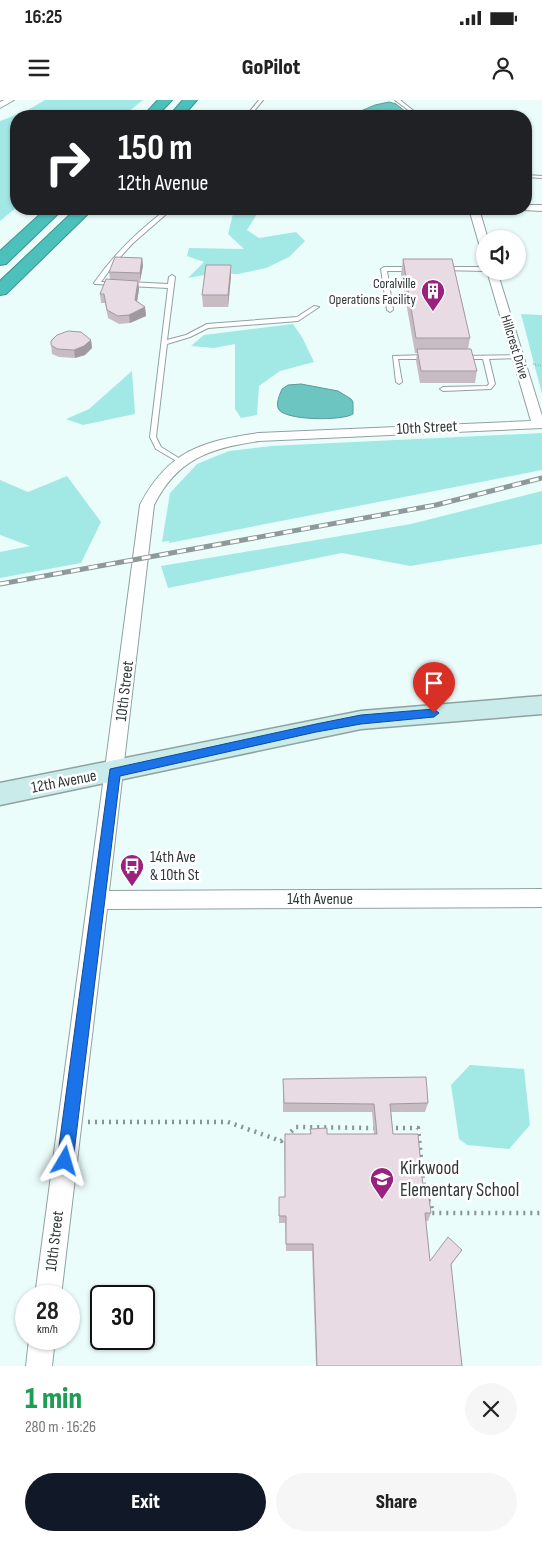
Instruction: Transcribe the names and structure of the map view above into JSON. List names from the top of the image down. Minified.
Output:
{"streets":{"main road":["12th Avenue"],"street":["Hillcrest Drive","10th Street","14th Avenue"]},"crossings":[["Hillcrest Drive","10th Street"],["10th Street","12th Avenue"],["10th Street","14th Avenue"]],"places":{"building":["Coralville Operations Facility"],"bus stop":["14th Ave & 10th St"],"school or university":["Kirkwood Elementary School"]},"page":{"status":"16:25","header":"GoPilot","turn":["150 m","12th Avenue"],"speed":"28 km/h","limit":"30","heading":["1 min","280 m · 16:26"],"buttons":["Exit","Share"]}}
